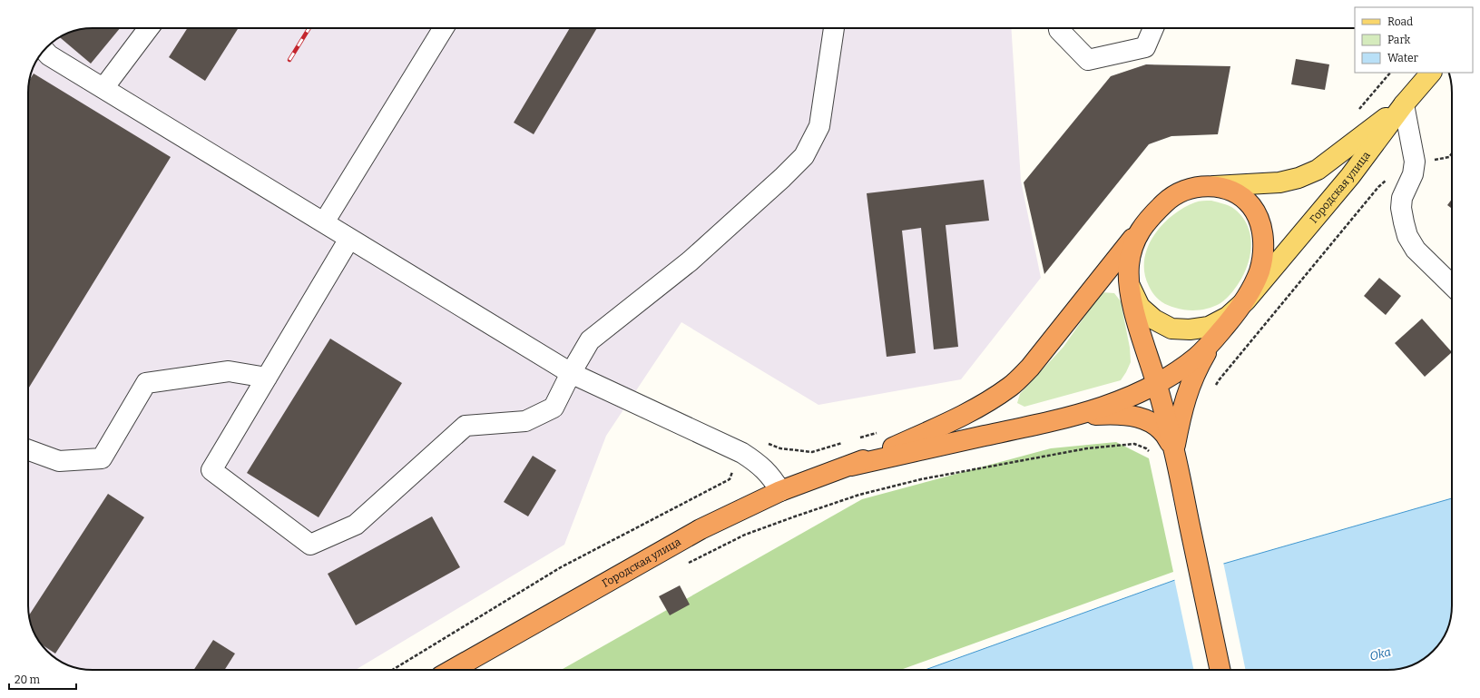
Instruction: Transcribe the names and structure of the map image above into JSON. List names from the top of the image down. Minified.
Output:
{"streets":{"highway":["Городская улица"]},"water":["Oka"],"legend":["Road","Park","Water"],"scale_bar":"20 m"}
